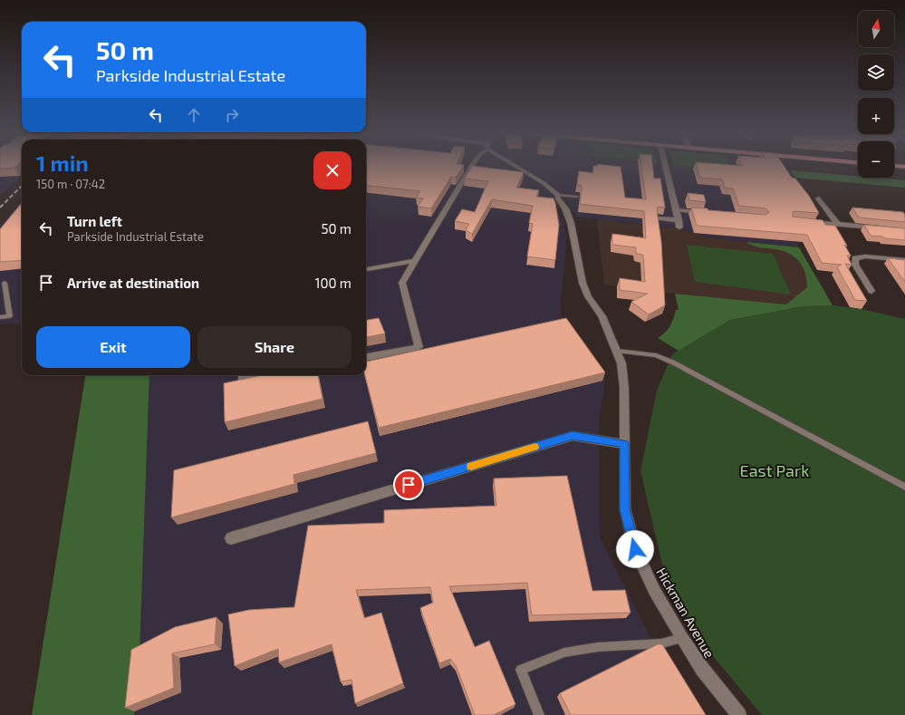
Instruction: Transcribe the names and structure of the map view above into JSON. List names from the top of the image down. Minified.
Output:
{"streets":{"street":["Hickman Avenue"]},"parks":["East Park"],"north":"top","page":{"map_buttons":["+","−"],"turn":["50 m","Parkside Industrial Estate"],"heading":["1 min","150 m · 07:42"],"list":[{"name":"Turn left","note":"Parkside Industrial Estate","value":"50 m"},{"name":"Arrive at destination","value":"100 m"}],"buttons":["Exit","Share"]}}
